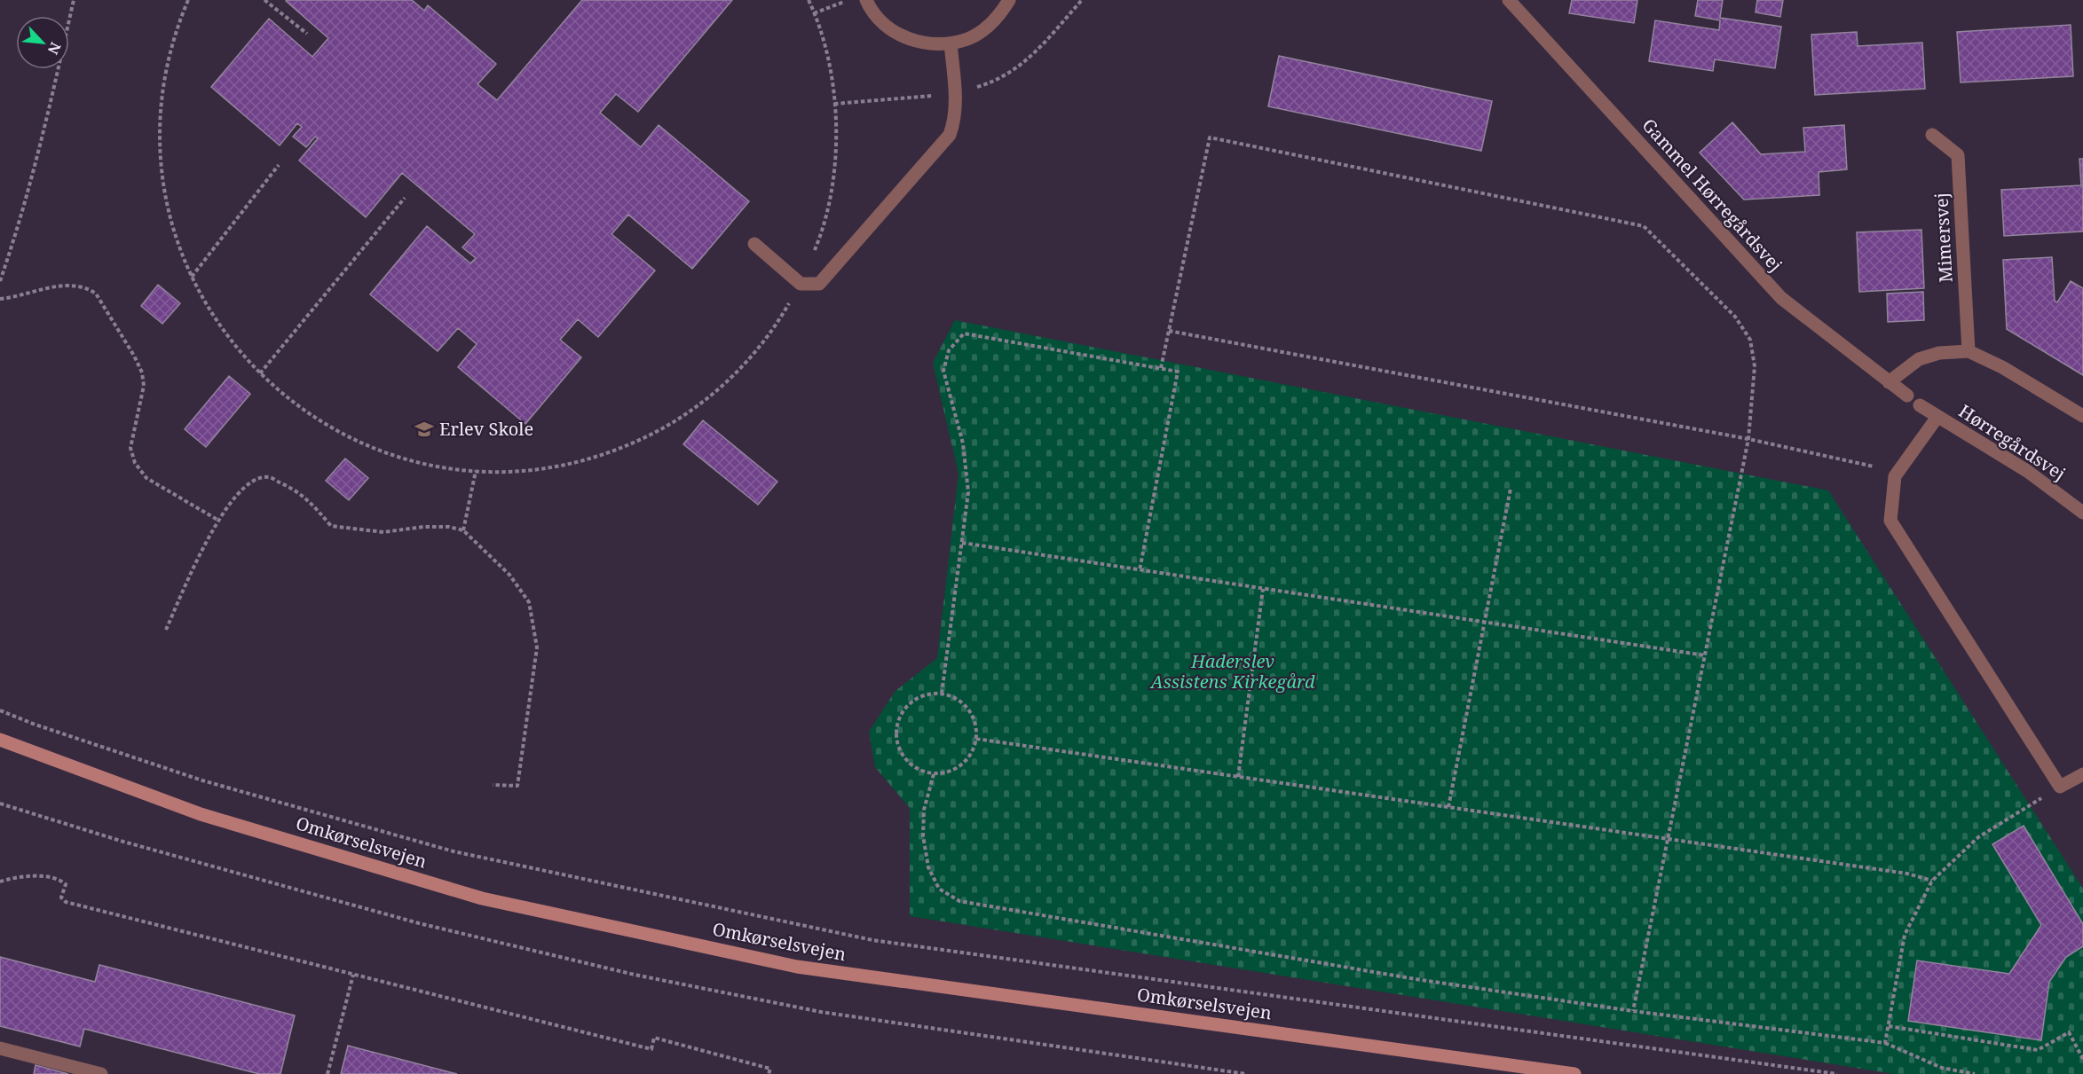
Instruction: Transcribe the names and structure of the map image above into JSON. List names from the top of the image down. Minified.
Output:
{"streets":{"main road":["Omkørselsvejen"],"street":["Gammel Hørregårdsvej","Mimersvej","Hørregårdsvej"]},"parks":["Haderslev Assistens Kirkegård"],"places":{"school or university":["Erlev Skole"]},"north":"bottom right"}
